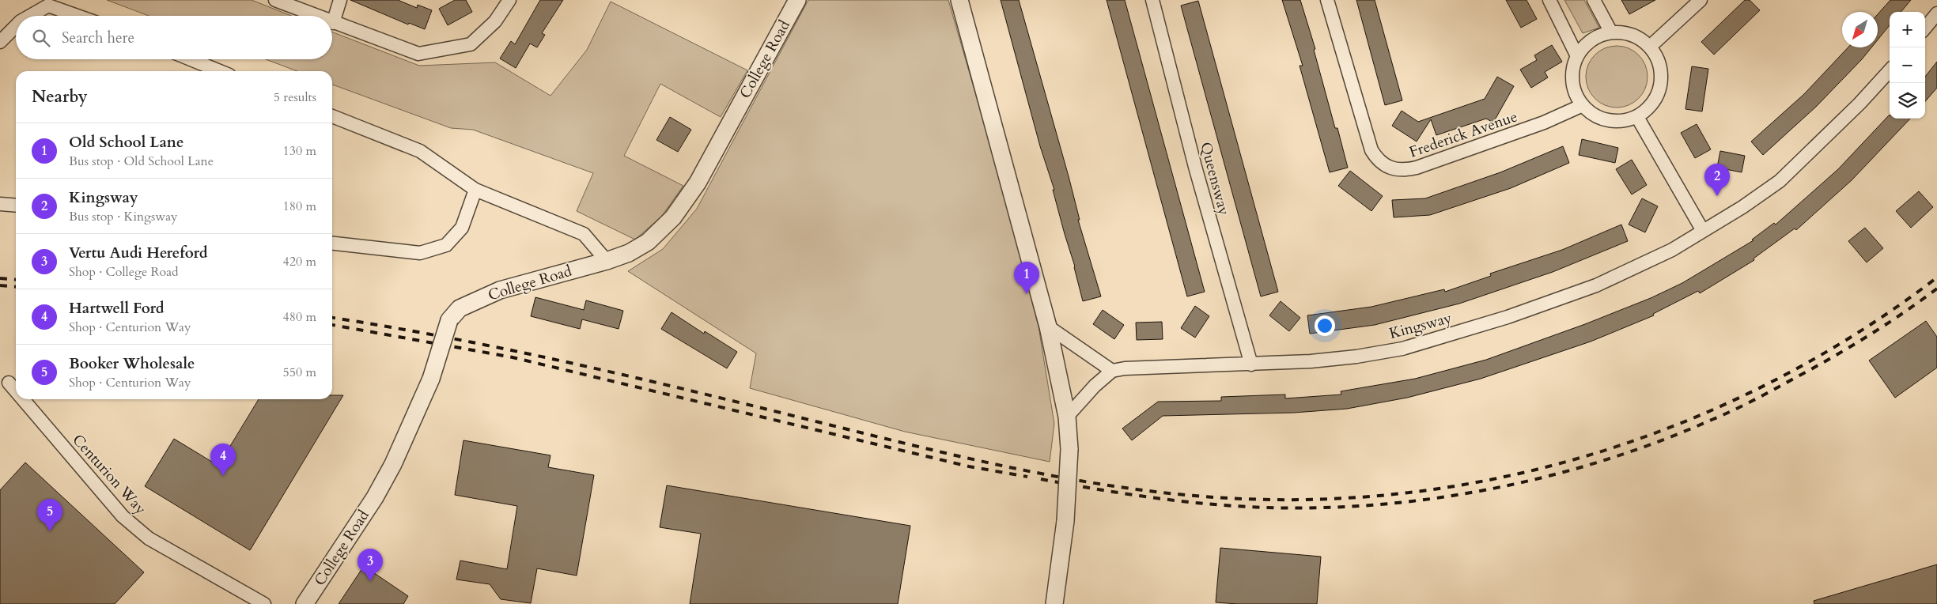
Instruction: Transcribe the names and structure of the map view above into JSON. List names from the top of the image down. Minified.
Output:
{"streets":{"street":["College Road","Frederick Avenue","Queensway","Kingsway","Centurion Way"]},"crossings":[["Queensway","Kingsway"]],"north":"bottom left","page":{"map_buttons":["+","−"],"search":"Search here","heading":["Nearby","5 results"],"list":[{"mark":"1","name":"Old School Lane","note":"Bus stop · Old School Lane","value":"130 m"},{"mark":"2","name":"Kingsway","note":"Bus stop · Kingsway","value":"180 m"},{"mark":"3","name":"Vertu Audi Hereford","note":"Shop · College Road","value":"420 m"},{"mark":"4","name":"Hartwell Ford","note":"Shop · Centurion Way","value":"480 m"},{"mark":"5","name":"Booker Wholesale","note":"Shop · Centurion Way","value":"550 m"}],"pins":["2","1","4","5","3"]}}
